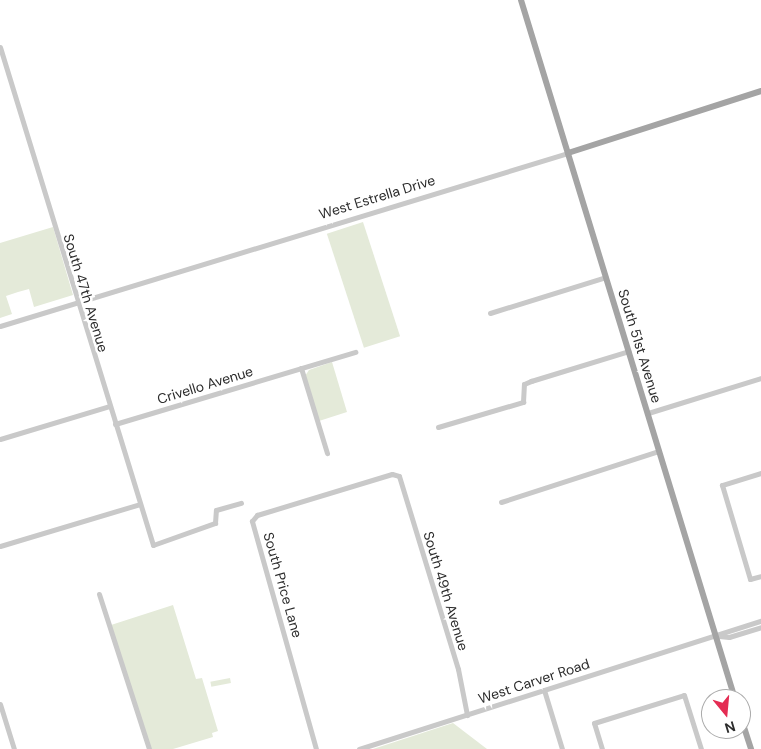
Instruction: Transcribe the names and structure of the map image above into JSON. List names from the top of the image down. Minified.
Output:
{"streets":{"main road":["West Estrella Drive","South 51st Avenue"],"street":["South 47th Avenue","Crivello Avenue","South Price Lane","South 49th Avenue","West Carver Road"]},"crossings":[["West Estrella Drive","South 47th Avenue"],["West Estrella Drive","South 51st Avenue"],["South 47th Avenue","Crivello Avenue"],["South 51st Avenue","West Carver Road"],["South Price Lane","South 49th Avenue"],["South 49th Avenue","West Carver Road"]],"north":"bottom"}
